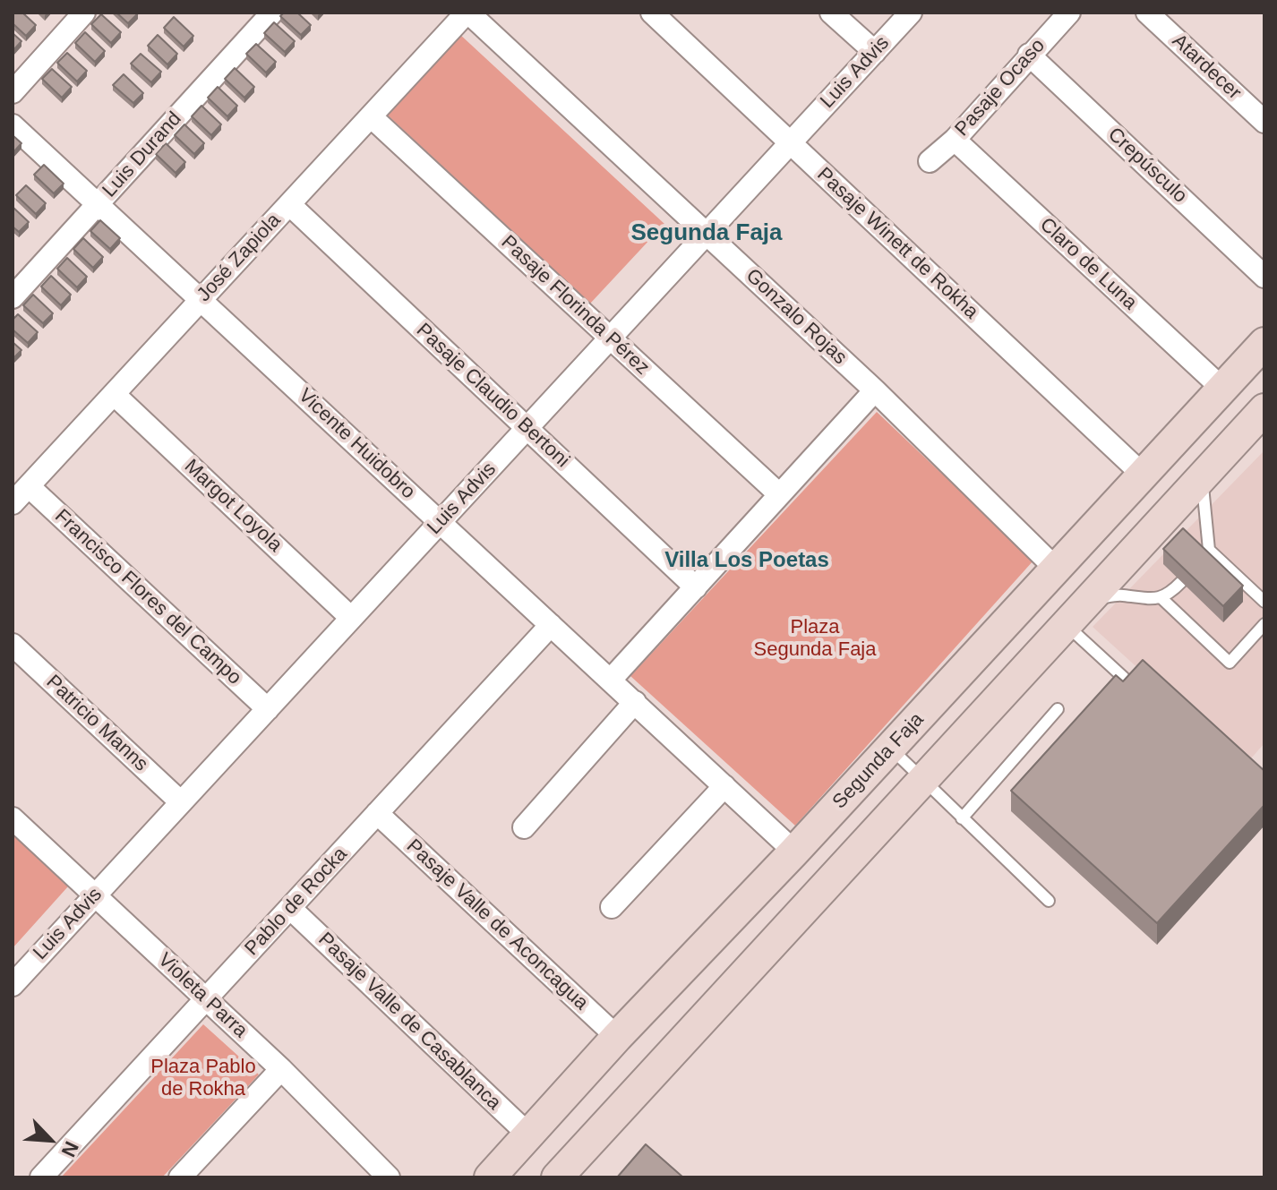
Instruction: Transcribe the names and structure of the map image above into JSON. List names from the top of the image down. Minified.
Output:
{"streets":{"main road":["Segunda Faja"],"street":["Atardecer","Luis Advis","Pasaje Ocaso","Luis Durand","Crepúsculo","Pasaje Winett de Rokha","José Zapiola","Claro de Luna","Pasaje Florinda Pérez","Gonzalo Rojas","Pasaje Claudio Bertoni","Vicente Huidobro","Margot Loyola","Francisco Flores del Campo","Patricio Manns","Pablo de Rocka","Pasaje Valle de Aconcagua","Violeta Parra","Pasaje Valle de Casablanca"]},"crossings":[["Luis Advis","Pasaje Winett de Rokha"],["Luis Advis","Pasaje Florinda Pérez"],["Luis Advis","Gonzalo Rojas"],["Luis Advis","Pasaje Claudio Bertoni"],["Luis Advis","Vicente Huidobro"],["Luis Advis","Margot Loyola"],["Luis Advis","Francisco Flores del Campo"],["Luis Advis","Patricio Manns"],["Luis Advis","Violeta Parra"],["Pasaje Ocaso","Crepúsculo"],["Pasaje Ocaso","Claro de Luna"],["Luis Durand","Vicente Huidobro"],["Pasaje Winett de Rokha","Segunda Faja"],["José Zapiola","Pasaje Florinda Pérez"],["José Zapiola","Gonzalo Rojas"],["José Zapiola","Pasaje Claudio Bertoni"],["José Zapiola","Vicente Huidobro"],["José Zapiola","Margot Loyola"],["José Zapiola","Francisco Flores del Campo"],["Claro de Luna","Segunda Faja"],["Gonzalo Rojas","Segunda Faja"],["Vicente Huidobro","Segunda Faja"],["Vicente Huidobro","Pablo de Rocka"],["Segunda Faja","Pasaje Valle de Aconcagua"],["Segunda Faja","Pasaje Valle de Casablanca"],["Pablo de Rocka","Pasaje Valle de Aconcagua"],["Pablo de Rocka","Violeta Parra"],["Pablo de Rocka","Pasaje Valle de Casablanca"]],"districts":["Segunda Faja","Villa Los Poetas"],"parks":["Plaza Segunda Faja","Plaza Pablo de Rokha"],"north":"bottom right"}
